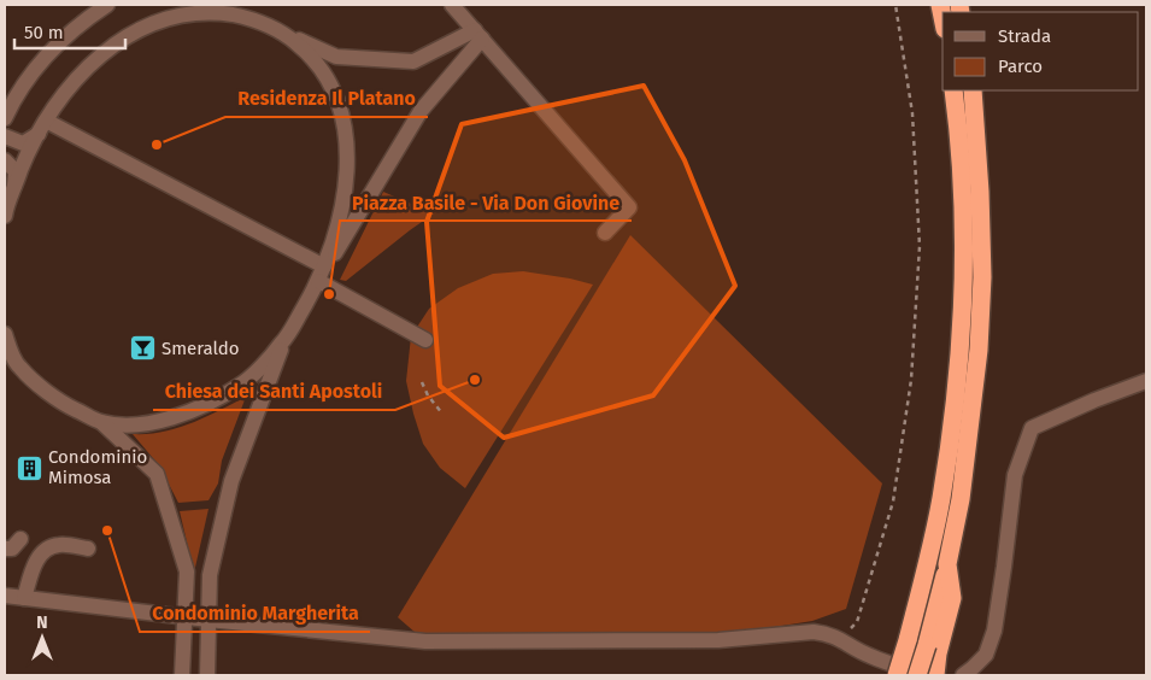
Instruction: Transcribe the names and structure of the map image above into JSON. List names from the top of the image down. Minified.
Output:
{"places":{"other":["Residenza Il Platano","Piazza Basile - Via Don Giovine","Chiesa dei Santi Apostoli","Condominio Margherita"],"bar":["Smeraldo"],"building":["Condominio Mimosa"]},"legend":["Strada","Parco"],"scale_bar":"50 m","north":"top"}
